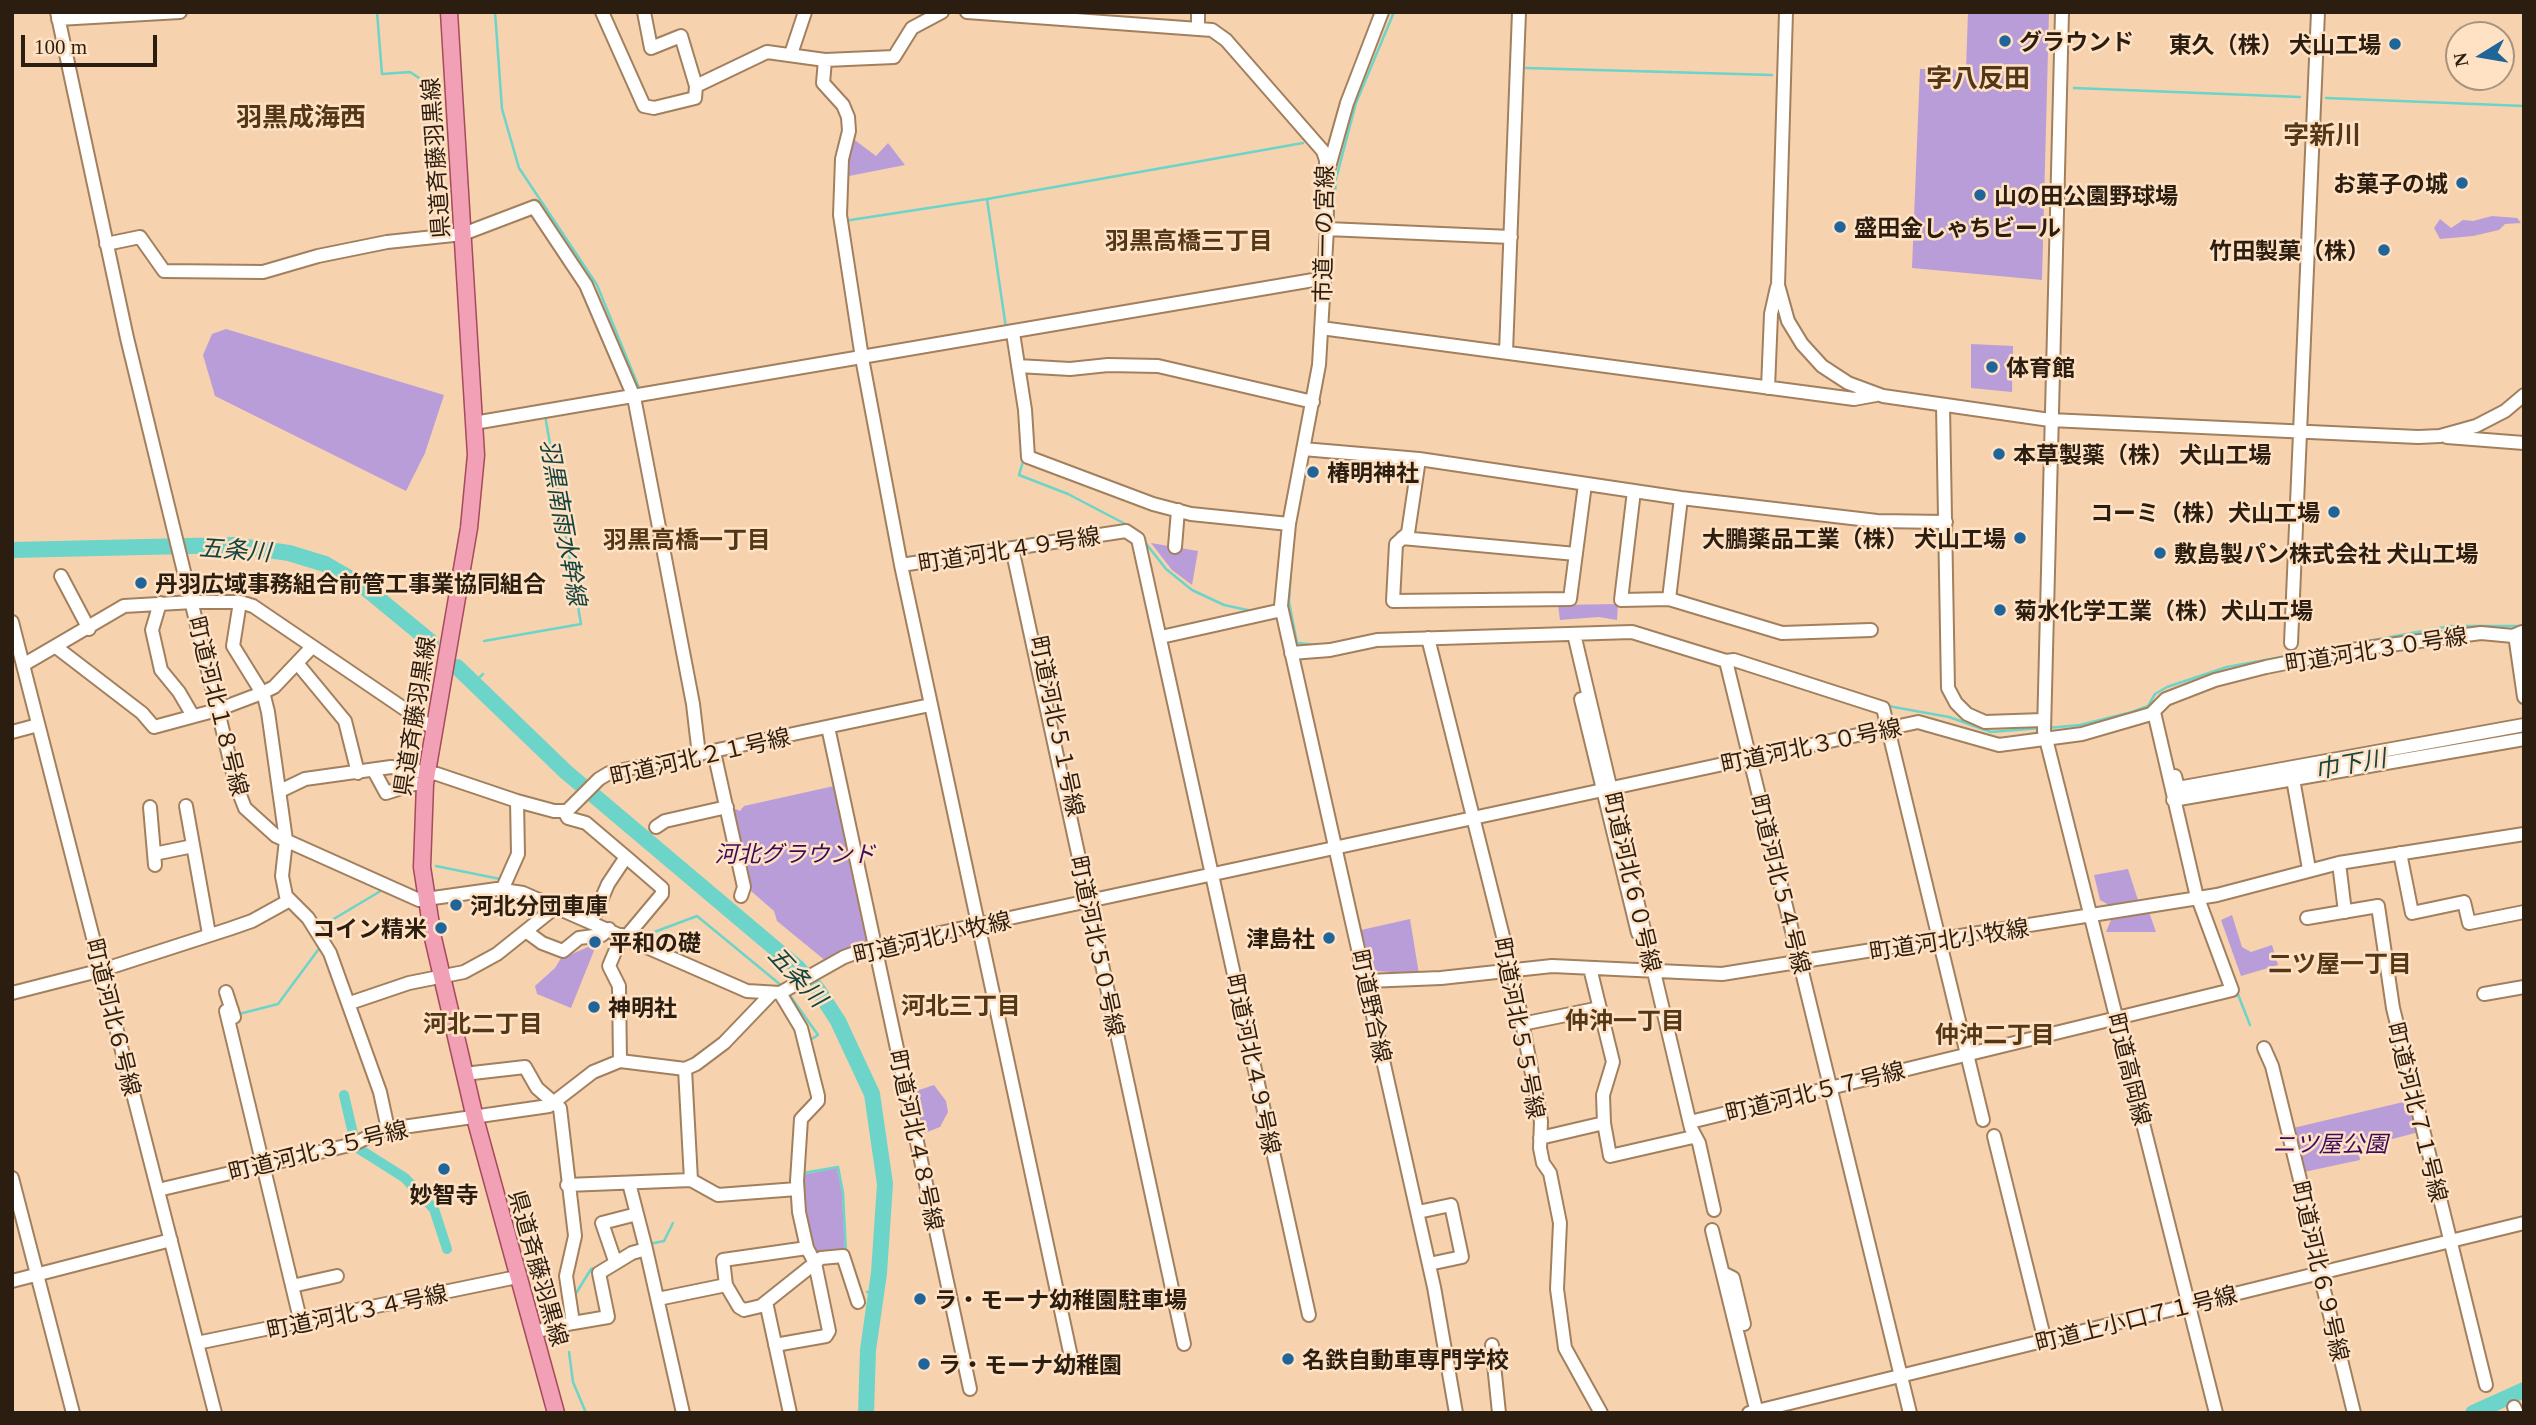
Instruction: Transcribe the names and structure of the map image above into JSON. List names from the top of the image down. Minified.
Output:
{"streets":{"main road":["県道斉藤羽黒線"],"street":["市道一の宮線","町道河北４９号線","町道河北３０号線","町道河北１８号線","町道河北２１号線","町道河北６０号線","町道河北５４号線","町道河北小牧線","町道河北５０号線","町道野合線","町道河北６号線","町道河北５５号線","町道高岡線","町道河北５７号線","町道河北７１号線","町道河北４８号線","町道河北３５号線","町道河北６９号線","町道河北３４号線","町道上小口７１号線"]},"crossings":[["県道斉藤羽黒線","町道河北１８号線"],["県道斉藤羽黒線","町道河北３５号線"],["県道斉藤羽黒線","町道河北３４号線"],["市道一の宮線","町道野合線"],["町道河北４９号線","町道河北２１号線"],["町道河北４９号線","町道河北小牧線"],["町道河北４９号線","町道河北５０号線"],["町道河北３０号線","町道河北６０号線"],["町道河北３０号線","町道河北５４号線"],["町道河北３０号線","町道河北小牧線"],["町道河北３０号線","町道野合線"],["町道河北３０号線","町道河北５５号線"],["町道河北３０号線","町道高岡線"],["町道河北２１号線","町道河北４８号線"],["町道河北６０号線","町道河北小牧線"],["町道河北６０号線","町道河北５７号線"],["町道河北５４号線","町道河北小牧線"],["町道河北５４号線","町道河北５７号線"],["町道河北５４号線","町道上小口７１号線"],["町道河北小牧線","町道河北５０号線"],["町道河北小牧線","町道野合線"],["町道河北小牧線","町道河北５５号線"],["町道河北小牧線","町道高岡線"],["町道河北小牧線","町道河北４８号線"],["町道河北６号線","町道河北３５号線"],["町道河北６号線","町道河北３４号線"],["町道高岡線","町道河北５７号線"],["町道高岡線","町道上小口７１号線"],["町道河北７１号線","町道上小口７１号線"],["町道河北６９号線","町道上小口７１号線"]],"districts":["字八反田","羽黒成海西","字新川","羽黒高橋三丁目","羽黒高橋一丁目","二ツ屋一丁目","河北三丁目","仲沖一丁目","河北二丁目","仲沖二丁目"],"water":["羽黒南雨水幹線","五条川","巾下川"],"parks":["河北グラウンド","ニツ屋公園"],"places":["グラウンド","東久（株） 犬山工場","お菓子の城","山の田公園野球場","盛田金しゃちビール","竹田製菓（株）","体育館","本草製薬（株） 犬山工場","椿明神社","コーミ（株）犬山工場","大鵬薬品工業（株） 犬山工場","敷島製パン株式会社 犬山工場","丹羽広域事務組合前管工事業協同組合","菊水化学工業（株）犬山工場","河北分団車庫","コイン精米","津島社","平和の礎","神明社","妙智寺","ラ・モーナ幼稚園駐車場","名鉄自動車専門学校","ラ・モーナ幼稚園"],"scale_bar":"100 m","north":"left"}
